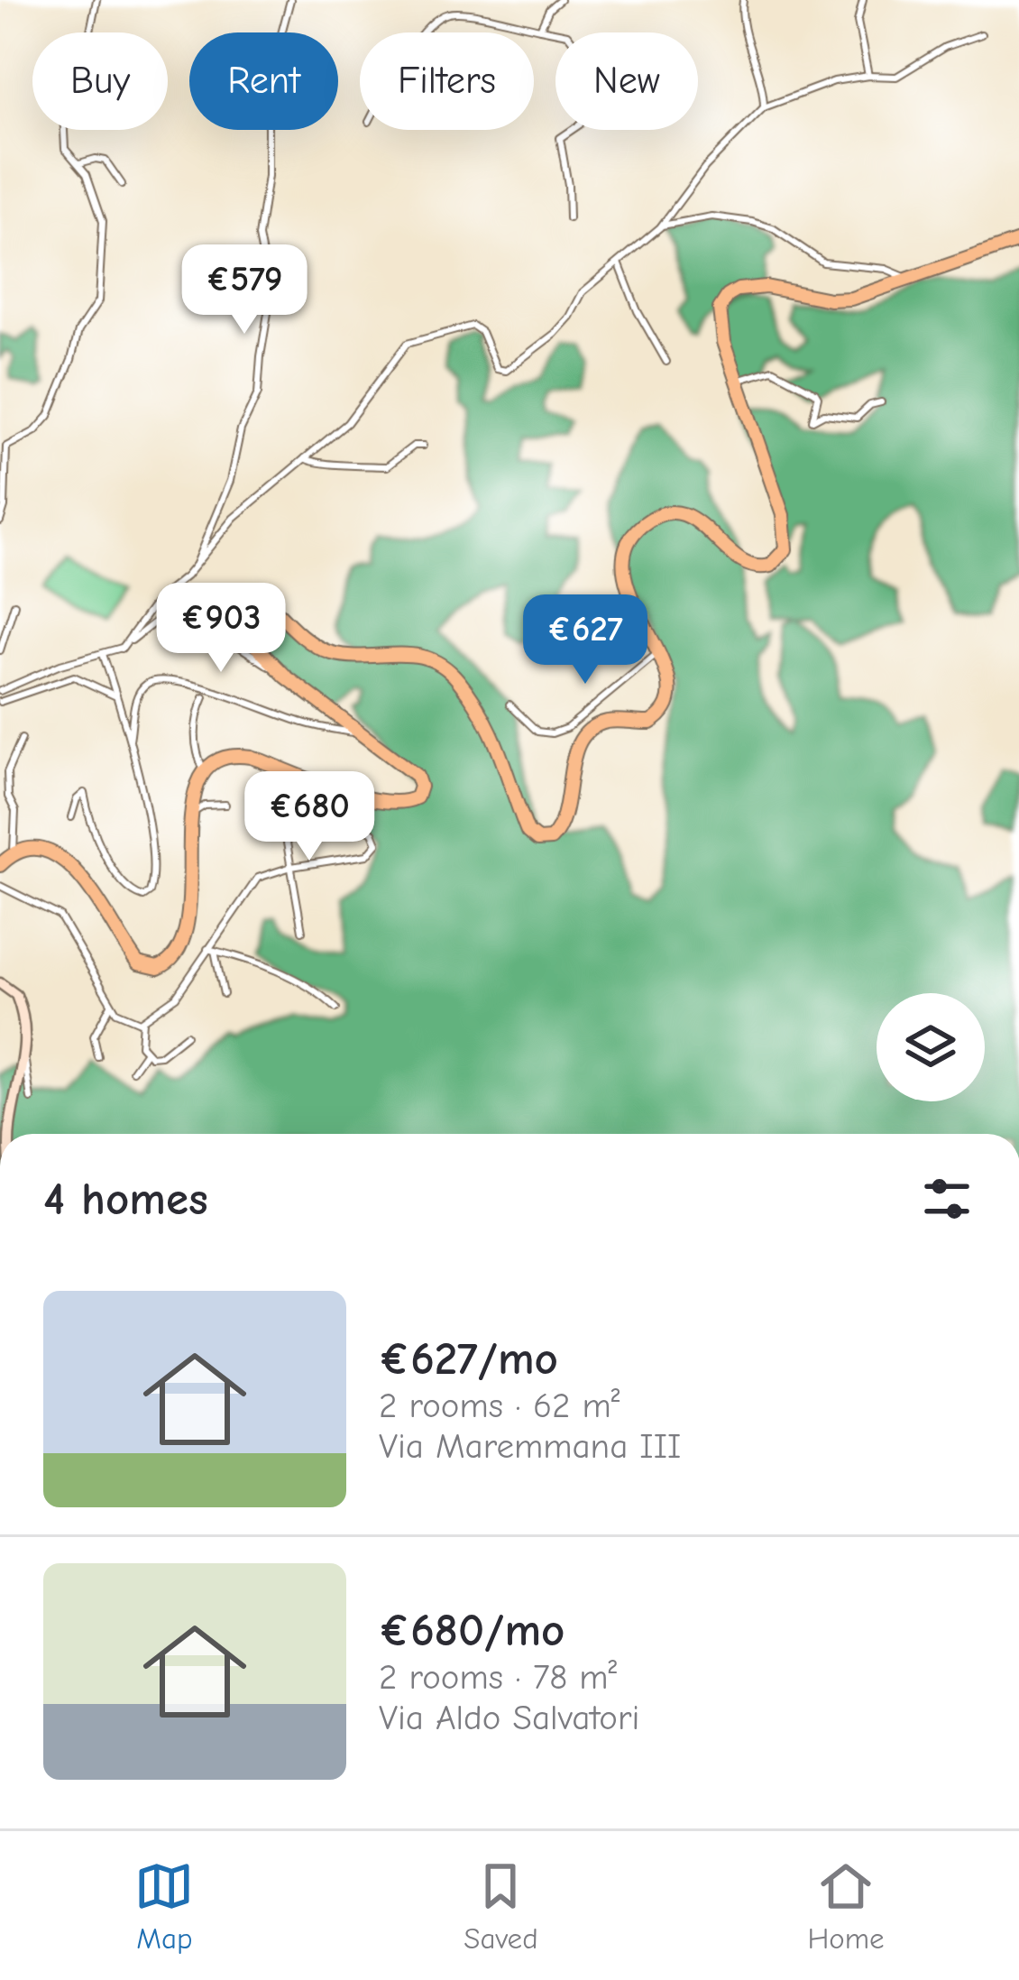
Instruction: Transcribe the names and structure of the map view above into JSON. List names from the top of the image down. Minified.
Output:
{"page":{"chip":["Buy","Rent","Filters","New"],"price":["€579","€903","€627","€680"],"heading":"4 homes","list":[{"name":"€627/mo","note":"2 rooms · 62 m² · Via Maremmana III"},{"name":"€680/mo","note":"2 rooms · 78 m² · Via Aldo Salvatori"}],"tabs":["Map","Saved","Home"]}}
